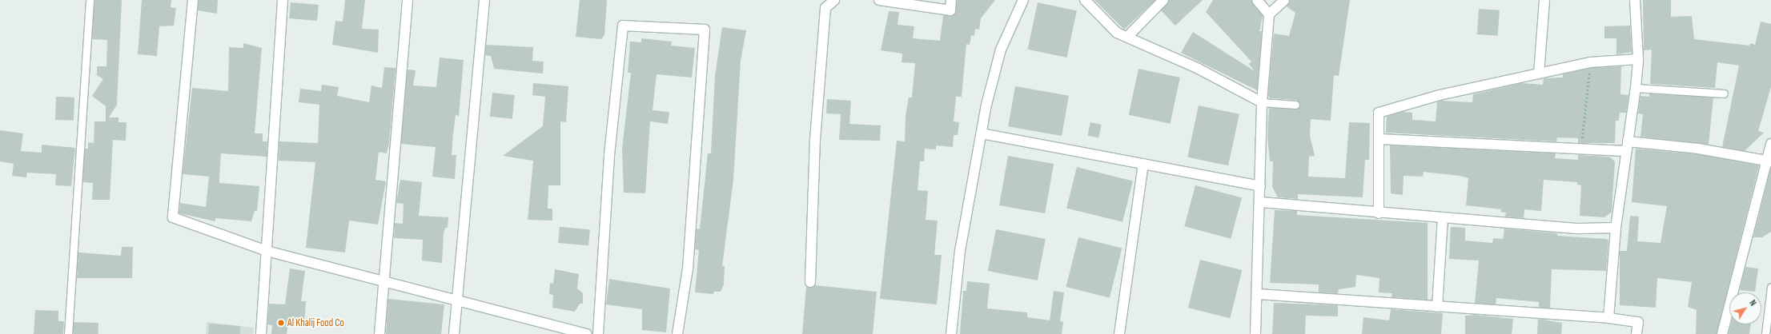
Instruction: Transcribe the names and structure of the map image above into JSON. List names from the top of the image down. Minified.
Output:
{"places":["Al Khalij Food Co"],"north":"top right"}
